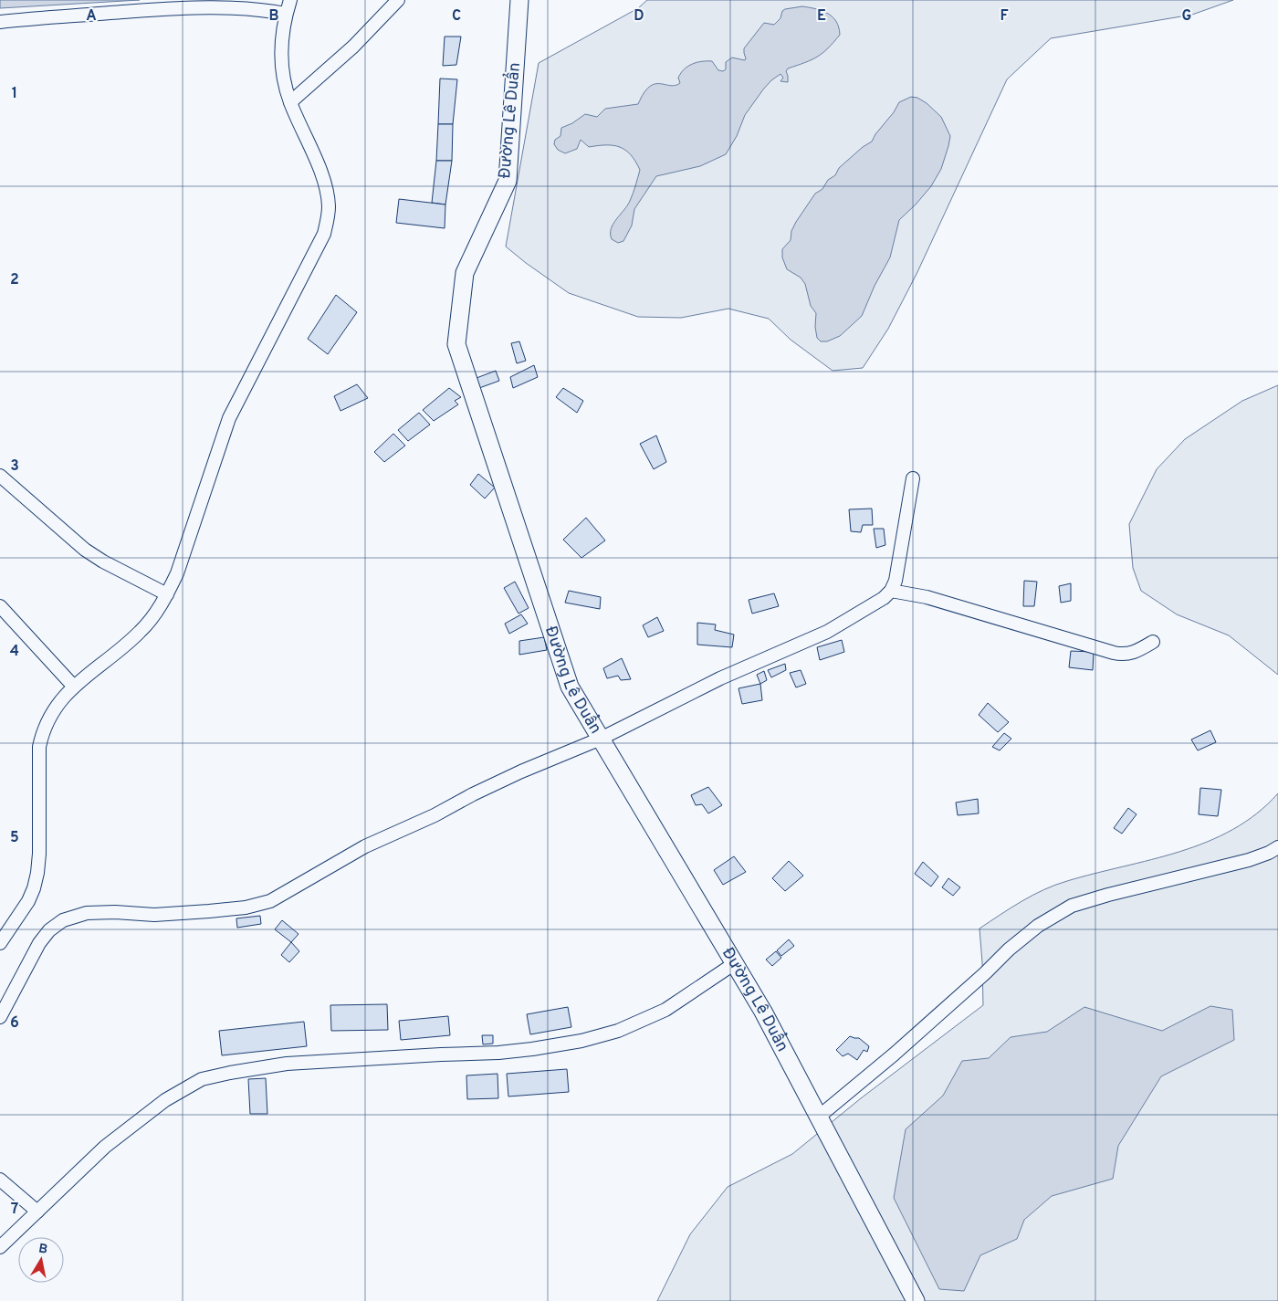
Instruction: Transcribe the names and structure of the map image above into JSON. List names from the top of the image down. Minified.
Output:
{"streets":{"main road":["Đường Lê Duẩn"]},"north":"top","grid":{"columns":["A","B","C","D","E","F","G"],"rows":["1","2","3","4","5","6","7"]}}
